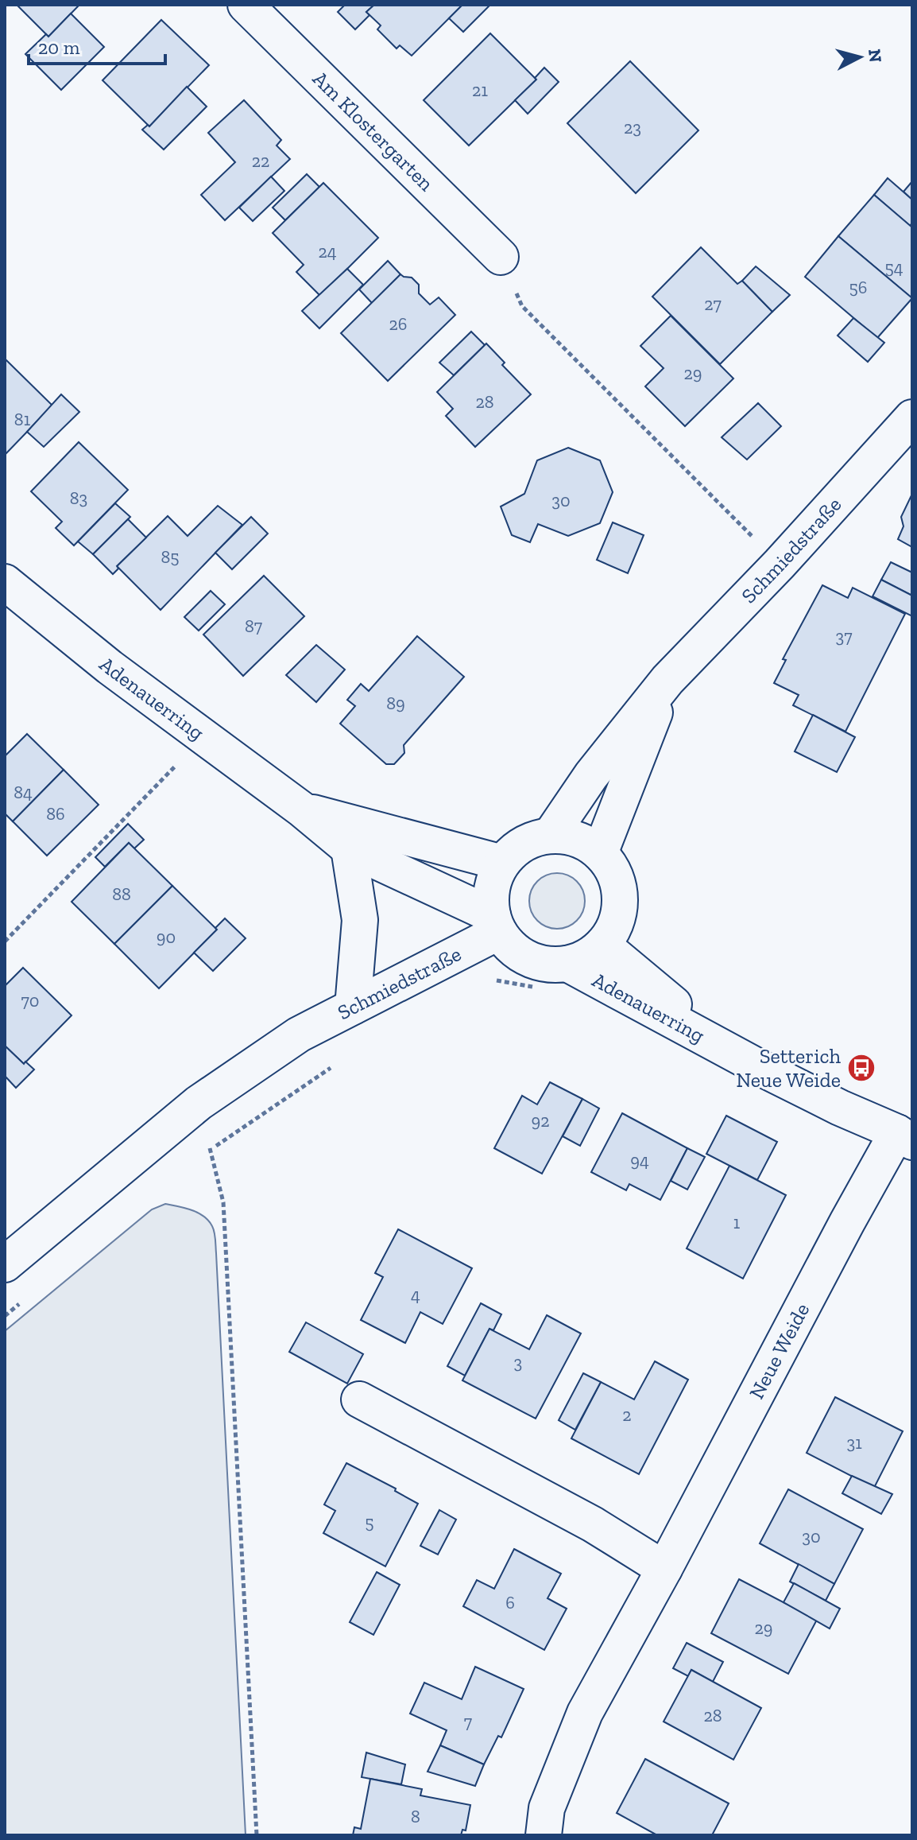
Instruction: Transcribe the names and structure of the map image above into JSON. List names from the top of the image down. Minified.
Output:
{"streets":{"street":["Am Klostergarten","Schmiedstraße","Adenauerring","Neue Weide"]},"crossings":[["Schmiedstraße","Adenauerring"],["Adenauerring","Neue Weide"]],"places":{"bus stop":["Setterich Neue Weide"]},"house_numbers":["21","23","22","24","54","56","27","26","29","28","81","83","30","85","87","37","89","84","86","88","90","70","92","94","1","4","3","2","31","5","30","6","29","28","7","8"],"scale_bar":"20 m","north":"right"}
